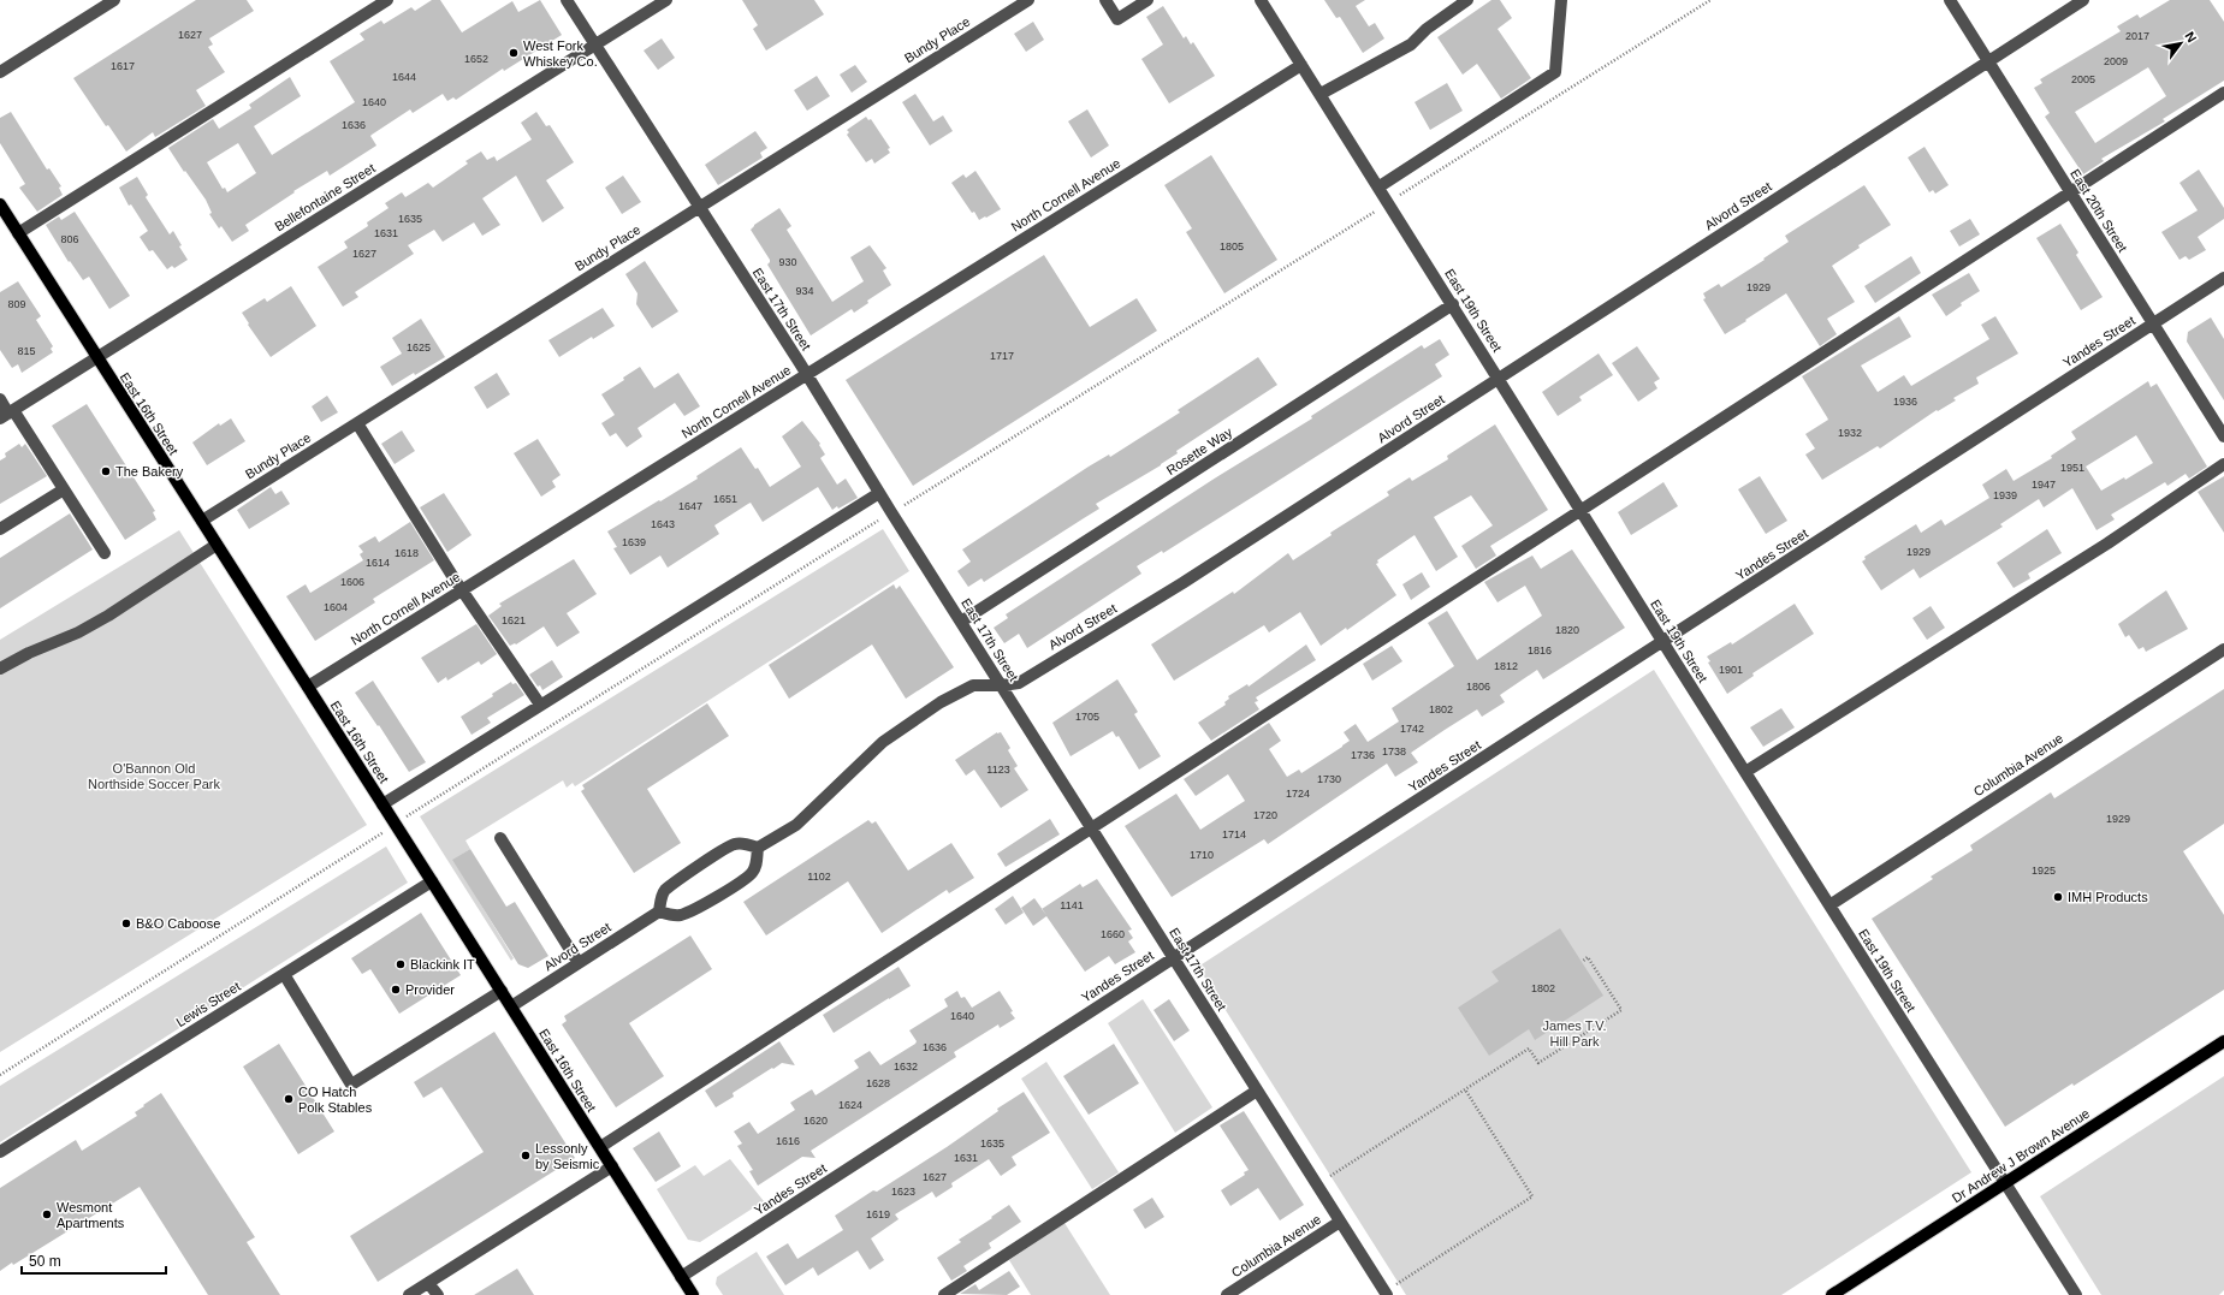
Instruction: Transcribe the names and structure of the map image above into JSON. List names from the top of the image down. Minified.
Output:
{"streets":{"main road":["East 16th Street","Dr Andrew J Brown Avenue"],"street":["Bundy Place","North Cornell Avenue","Bellefontaine Street","Alvord Street","East 20th Street","East 17th Street","East 19th Street","Yandes Street","Rosette Way","Columbia Avenue","Lewis Street"]},"crossings":[["Bundy Place","East 17th Street"],["Bundy Place","East 16th Street"],["North Cornell Avenue","East 17th Street"],["North Cornell Avenue","East 19th Street"],["North Cornell Avenue","East 16th Street"],["Bellefontaine Street","East 17th Street"],["Bellefontaine Street","East 16th Street"],["Alvord Street","East 20th Street"],["Alvord Street","East 17th Street"],["Alvord Street","East 19th Street"],["Alvord Street","East 16th Street"],["East 20th Street","Yandes Street"],["East 17th Street","Yandes Street"],["East 17th Street","Rosette Way"],["East 17th Street","Columbia Avenue"],["East 19th Street","Yandes Street"],["East 19th Street","Rosette Way"],["East 19th Street","Columbia Avenue"],["East 19th Street","Dr Andrew J Brown Avenue"],["Yandes Street","East 16th Street"],["East 16th Street","Lewis Street"]],"parks":["O'Bannon Old Northside Soccer Park","James T.V. Hill Park"],"places":["West Fork Whiskey Co.","The Bakery","IMH Products","B&O Caboose","Blackink IT","Provider","CO Hatch Polk Stables","Lessonly by Seismic","Wesmont Apartments"],"house_numbers":["1627","2017","1652","2009","1617","1644","2005","1640","1636","1635","1631","806","1805","1627","930","1929","934","809","1625","815","1717","1936","1932","1951","1947","1939","1651","1647","1643","1639","1929","1618","1614","1606","1604","1621","1820","1816","1812","1901","1806","1802","1705","1742","1738","1736","1123","1730","1724","1720","1929","1714","1710","1925","1102","1141","1660","1802","1640","1636","1632","1628","1624","1620","1616","1635","1631","1627","1623","1619"],"scale_bar":"50 m","north":"top right"}
